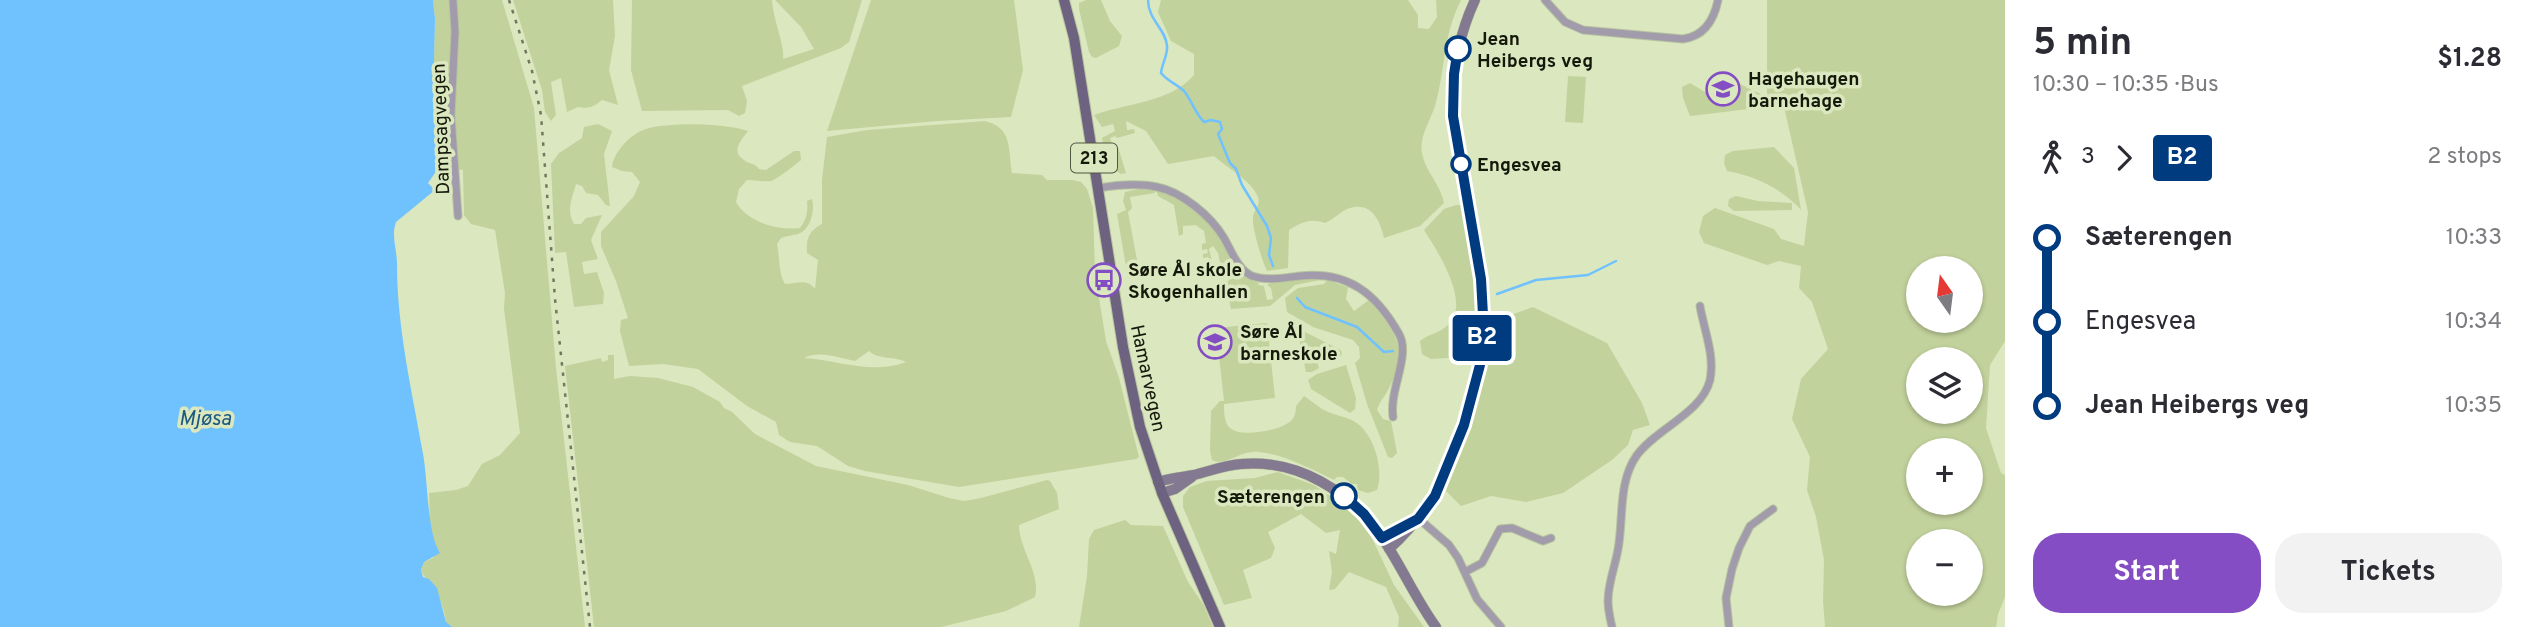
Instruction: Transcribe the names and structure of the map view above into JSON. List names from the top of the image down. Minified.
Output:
{"streets":{"main road":["213","Hamarvegen"],"street":["Dampsagvegen"]},"water":["Mjøsa"],"places":{"other":["Jean Heibergs veg","Engesvea","Sæterengen"],"school or university":["Hagehaugen barnehage","Søre Ål barneskole"],"bus stop":["Søre Ål skole Skogenhallen"]},"lines":["bus line B2"],"north":"top","page":{"on_map":"B2","heading":["5 min","10:30 – 10:35 · Bus","$1.28"],"legs":["3","B2","2 stops"],"list":[{"name":"Sæterengen","value":"10:33"},{"name":"Engesvea","value":"10:34"},{"name":"Jean Heibergs veg","value":"10:35"}],"map_buttons":["+","−"],"buttons":["Start","Tickets"]}}
